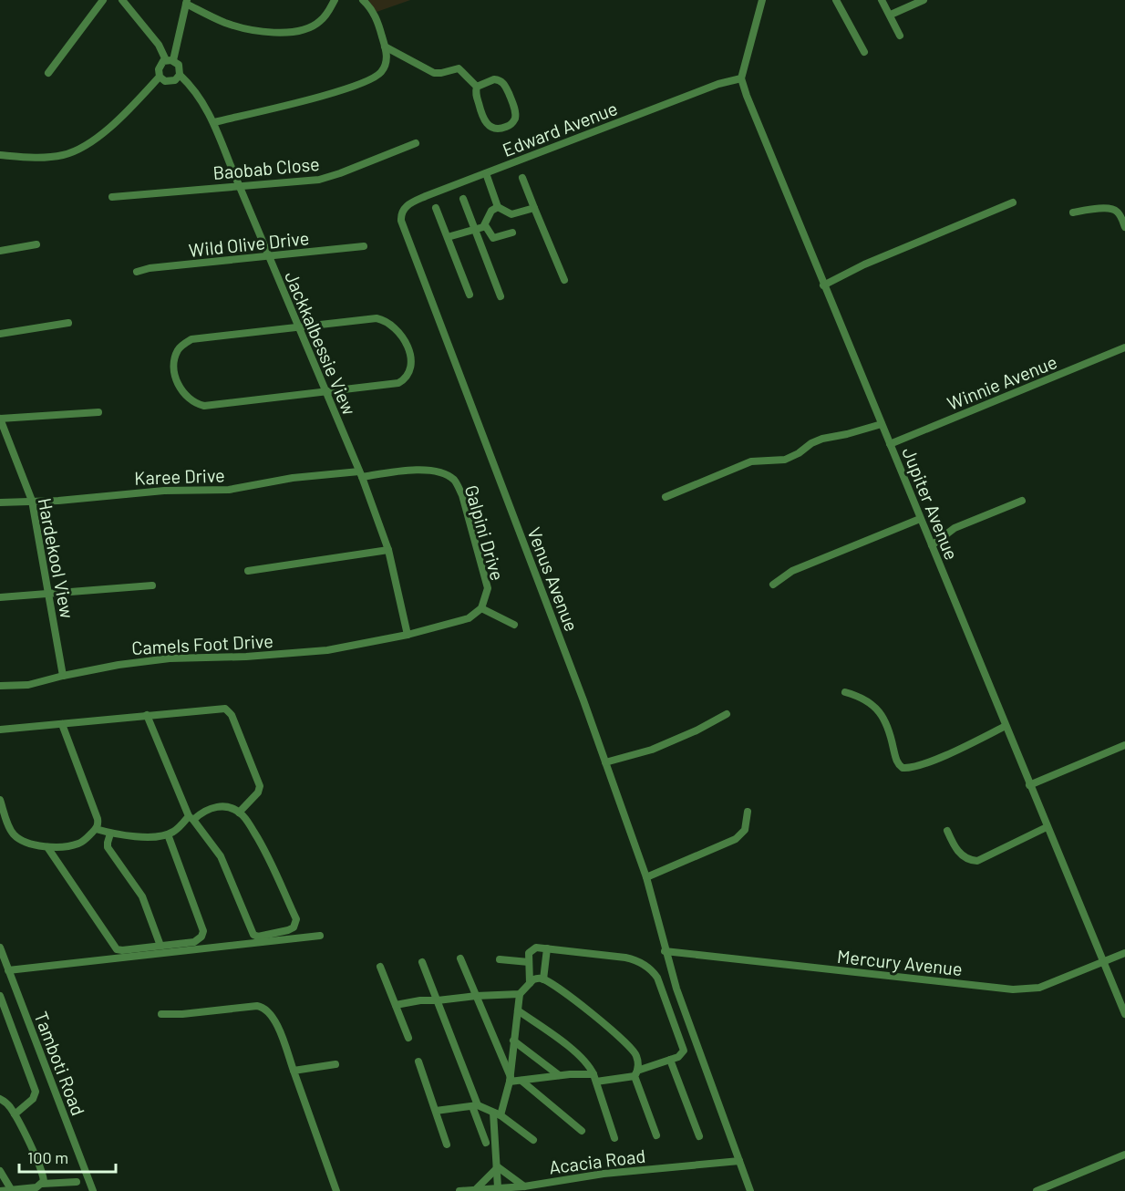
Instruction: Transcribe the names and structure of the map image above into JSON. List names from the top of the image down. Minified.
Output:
{"streets":{"street":["Edward Avenue","Baobab Close","Wild Olive Drive","Jackkalbessie View","Winnie Avenue","Karee Drive","Jupiter Avenue","Galpini Drive","Hardekool View","Venus Avenue","Camels Foot Drive","Mercury Avenue","Tamboti Road","Acacia Road"]},"crossings":[["Edward Avenue","Jupiter Avenue"],["Edward Avenue","Venus Avenue"],["Baobab Close","Jackkalbessie View"],["Wild Olive Drive","Jackkalbessie View"],["Jackkalbessie View","Karee Drive"],["Jackkalbessie View","Galpini Drive"],["Jackkalbessie View","Camels Foot Drive"],["Winnie Avenue","Jupiter Avenue"],["Karee Drive","Galpini Drive"],["Karee Drive","Hardekool View"],["Jupiter Avenue","Mercury Avenue"],["Galpini Drive","Camels Foot Drive"],["Hardekool View","Camels Foot Drive"],["Venus Avenue","Mercury Avenue"],["Venus Avenue","Acacia Road"]],"scale_bar":"100 m"}
